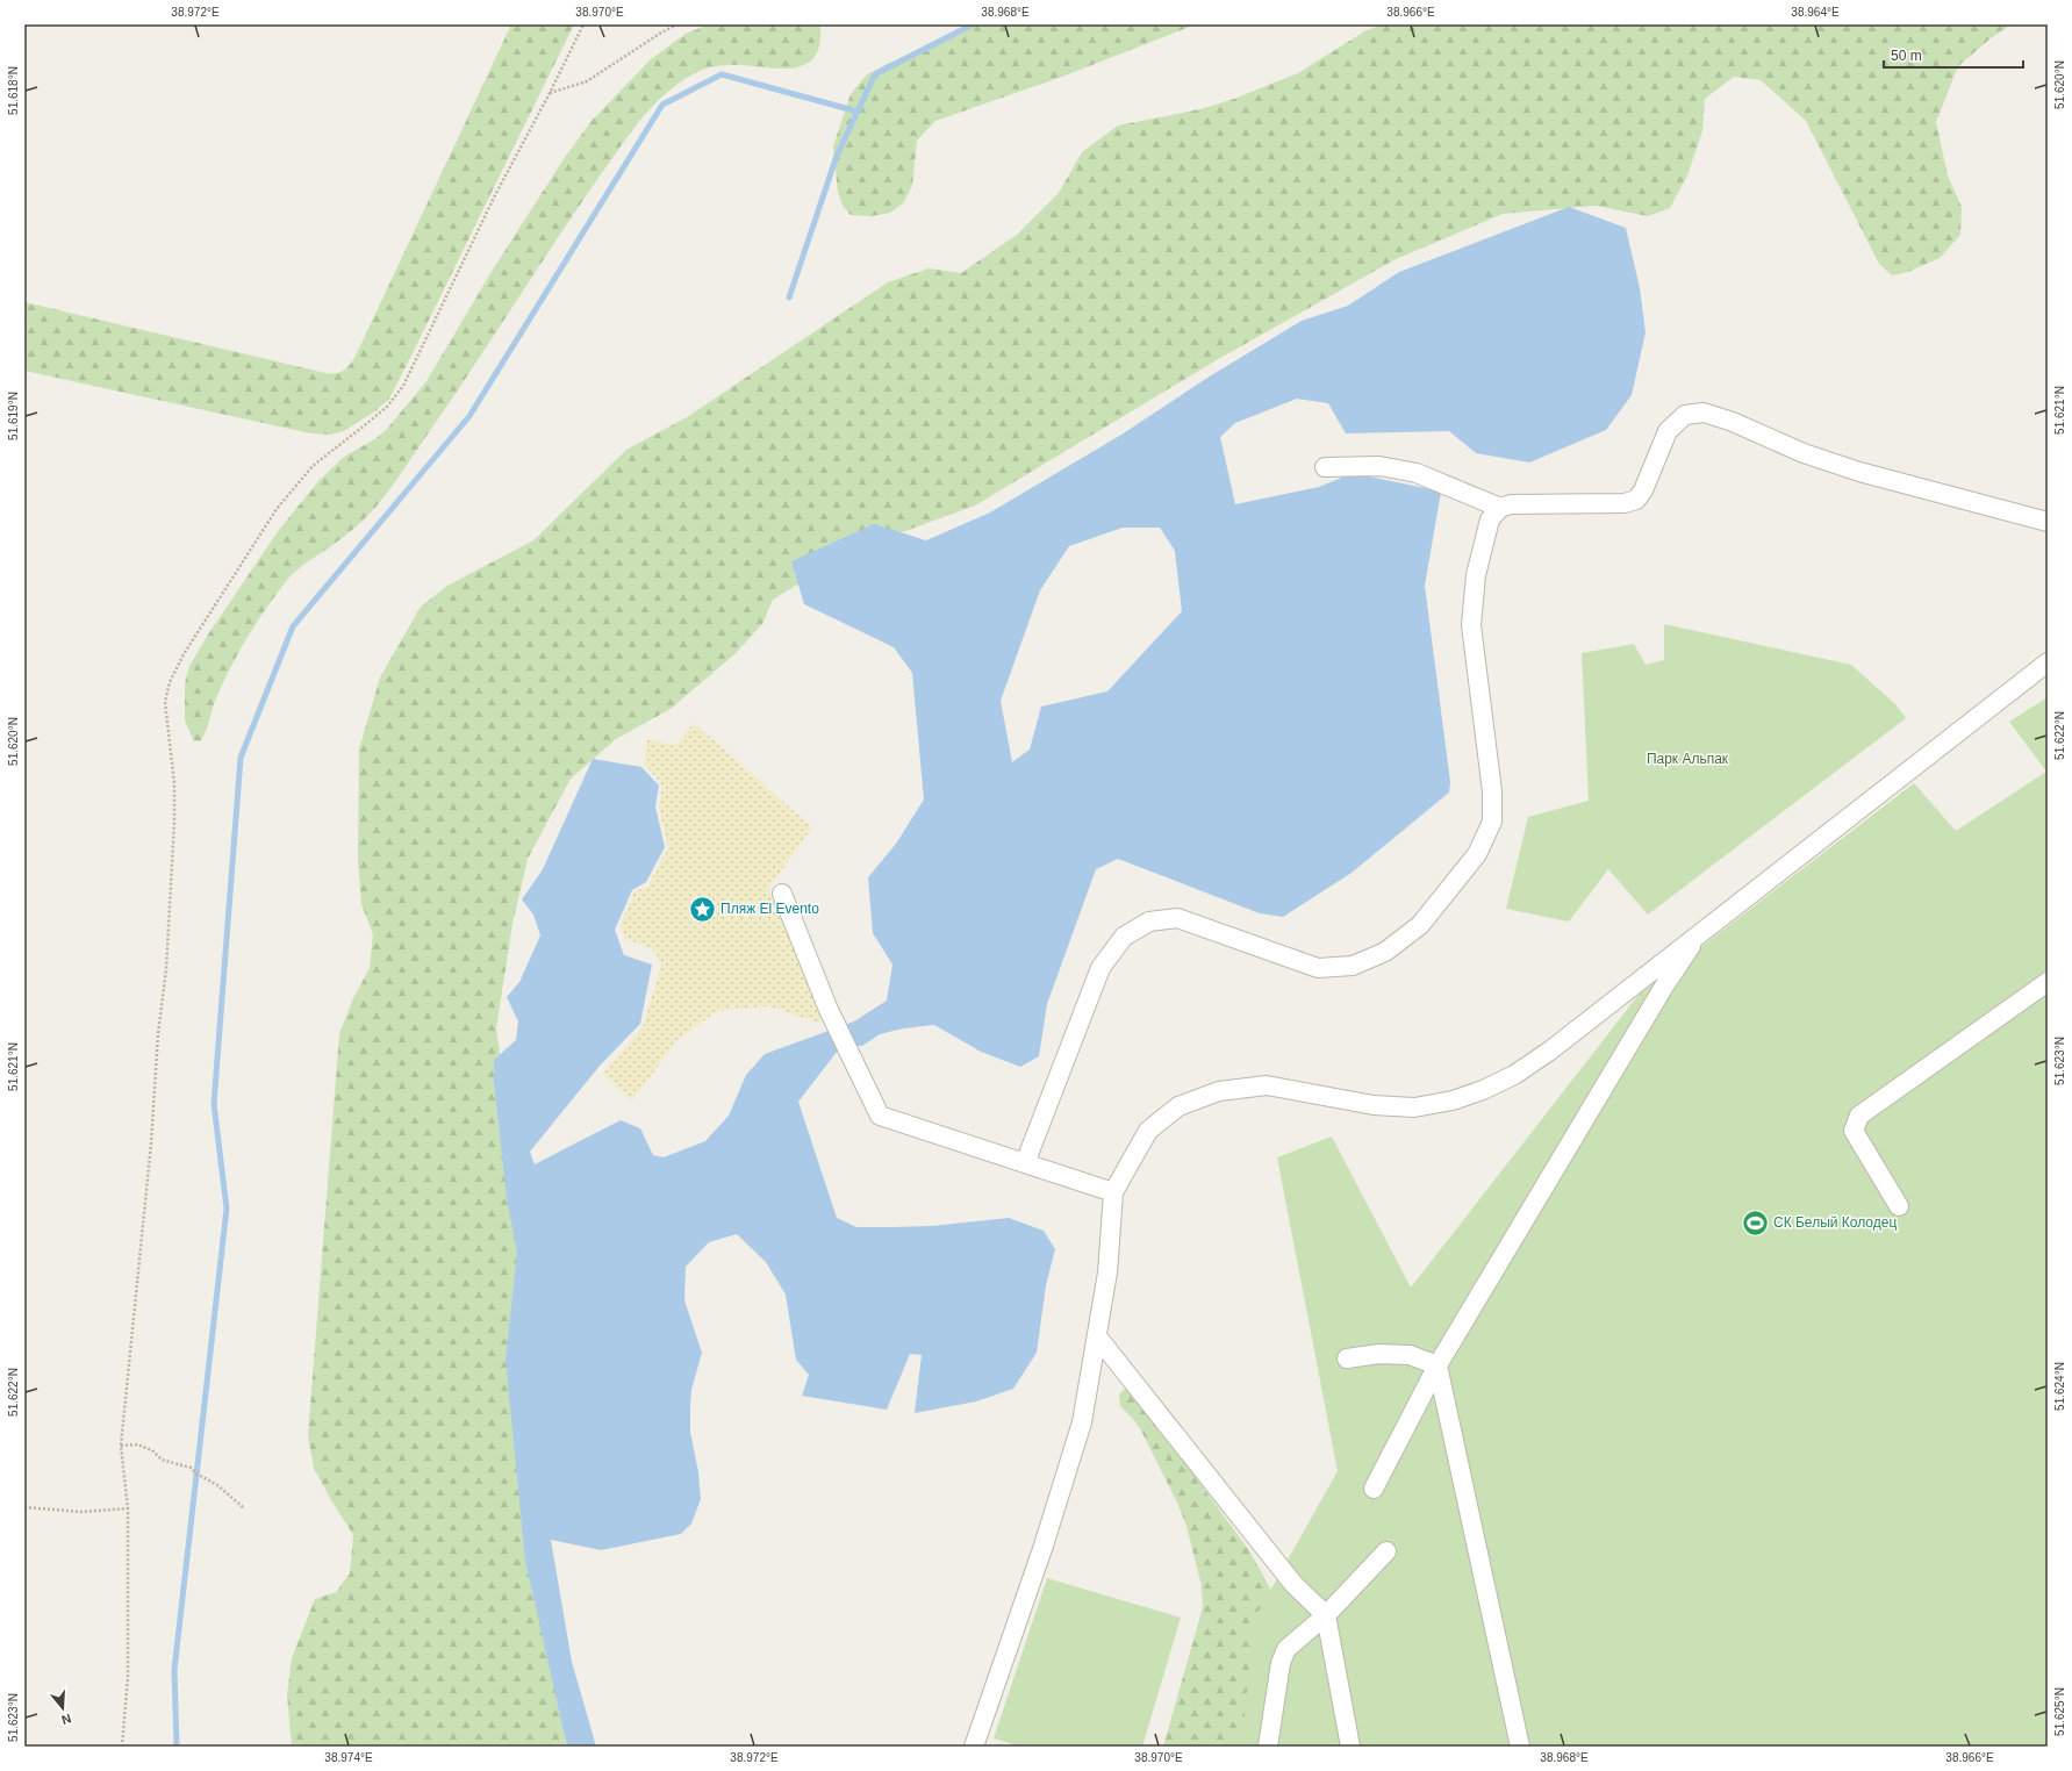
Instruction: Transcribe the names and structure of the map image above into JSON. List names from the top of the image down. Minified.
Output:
{"parks":["Парк Альпак"],"places":{"place":["Пляж El Evento"],"sports":["СК Белый Колодец"]},"scale_bar":"50 m","north":"bottom","coordinates":["38.972°E","38.970°E","38.968°E","38.966°E","38.964°E","51.620°N","51.618°N","51.621°N","51.619°N","51.622°N","51.623°N","51.624°N","51.625°N","38.974°E"]}
